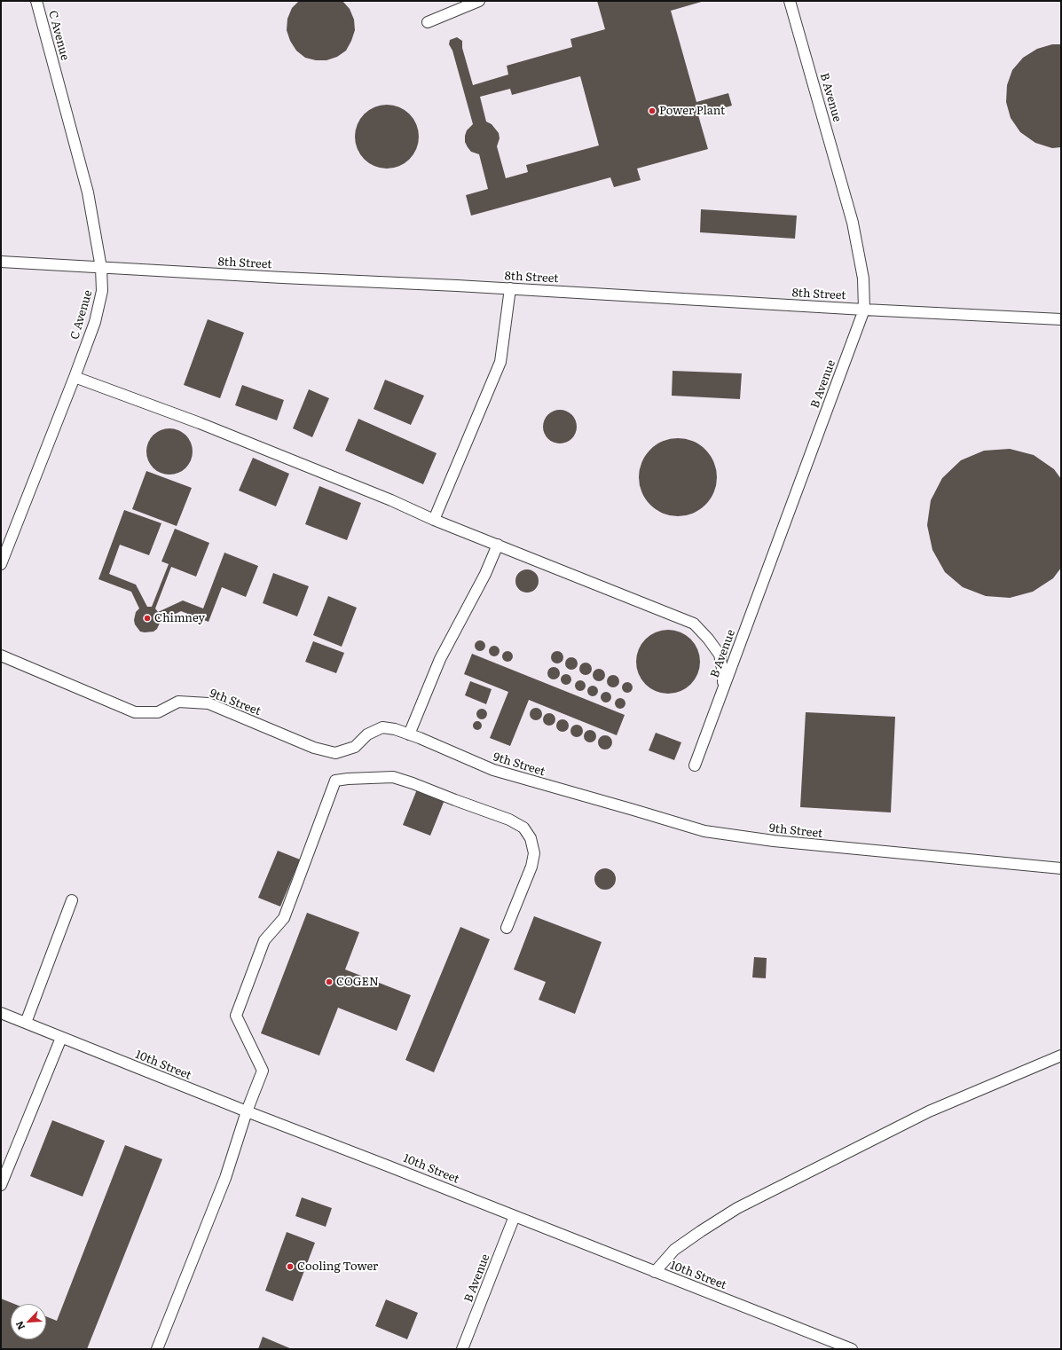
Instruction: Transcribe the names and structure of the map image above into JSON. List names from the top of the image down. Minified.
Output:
{"streets":{"lane":["C Avenue","B Avenue","8th Street","9th Street","10th Street"]},"crossings":[["C Avenue","8th Street"],["B Avenue","8th Street"],["B Avenue","10th Street"]],"places":["Power Plant","Chimney","COGEN","Cooling Tower"],"north":"bottom left"}
